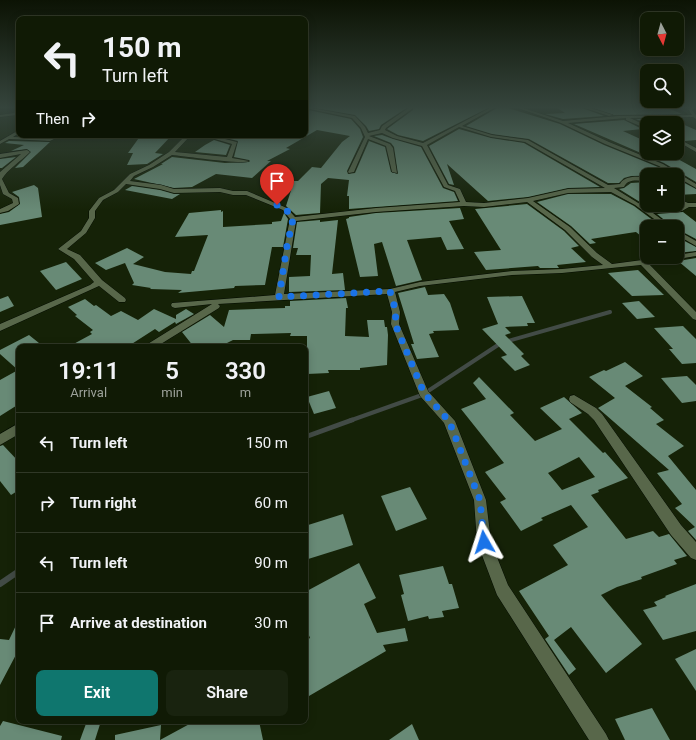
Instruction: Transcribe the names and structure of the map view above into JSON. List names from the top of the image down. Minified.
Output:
{"north":"bottom","page":{"map_buttons":["+","−"],"turn":["150 m","Turn left"],"then":"Then","eta":["19:11","Arrival","5","min","330","m"],"list":[{"name":"Turn left","value":"150 m"},{"name":"Turn right","value":"60 m"},{"name":"Turn left","value":"90 m"},{"name":"Arrive at destination","value":"30 m"}],"buttons":["Exit","Share"]}}
